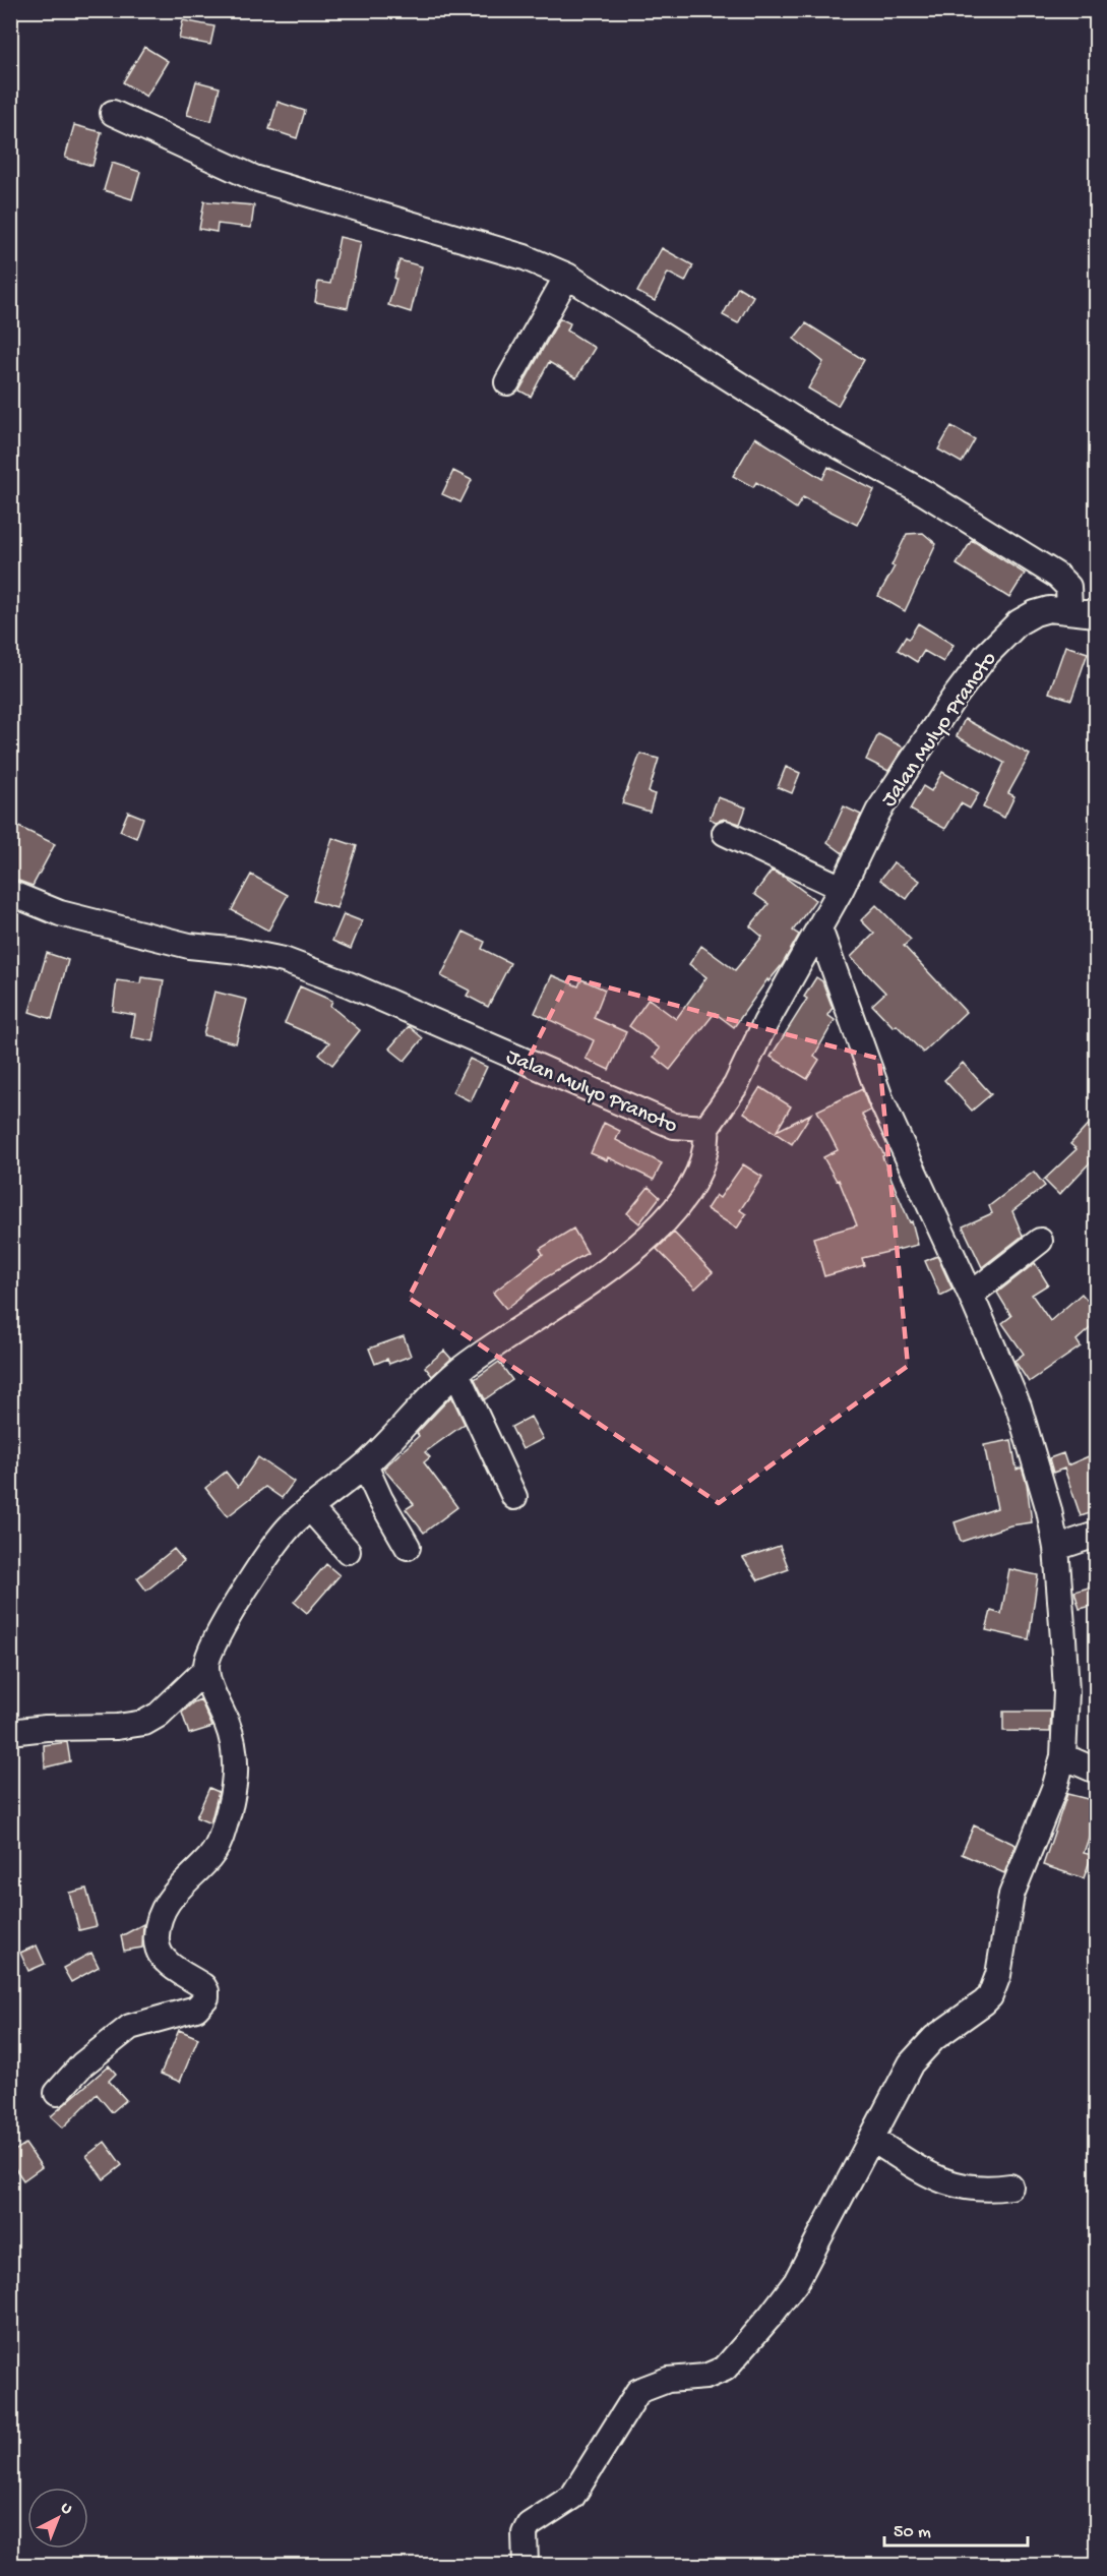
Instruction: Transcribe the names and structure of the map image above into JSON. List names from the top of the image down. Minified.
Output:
{"streets":{"street":["Jalan Mulyo Pranoto"]},"scale_bar":"50 m","north":"top right"}
